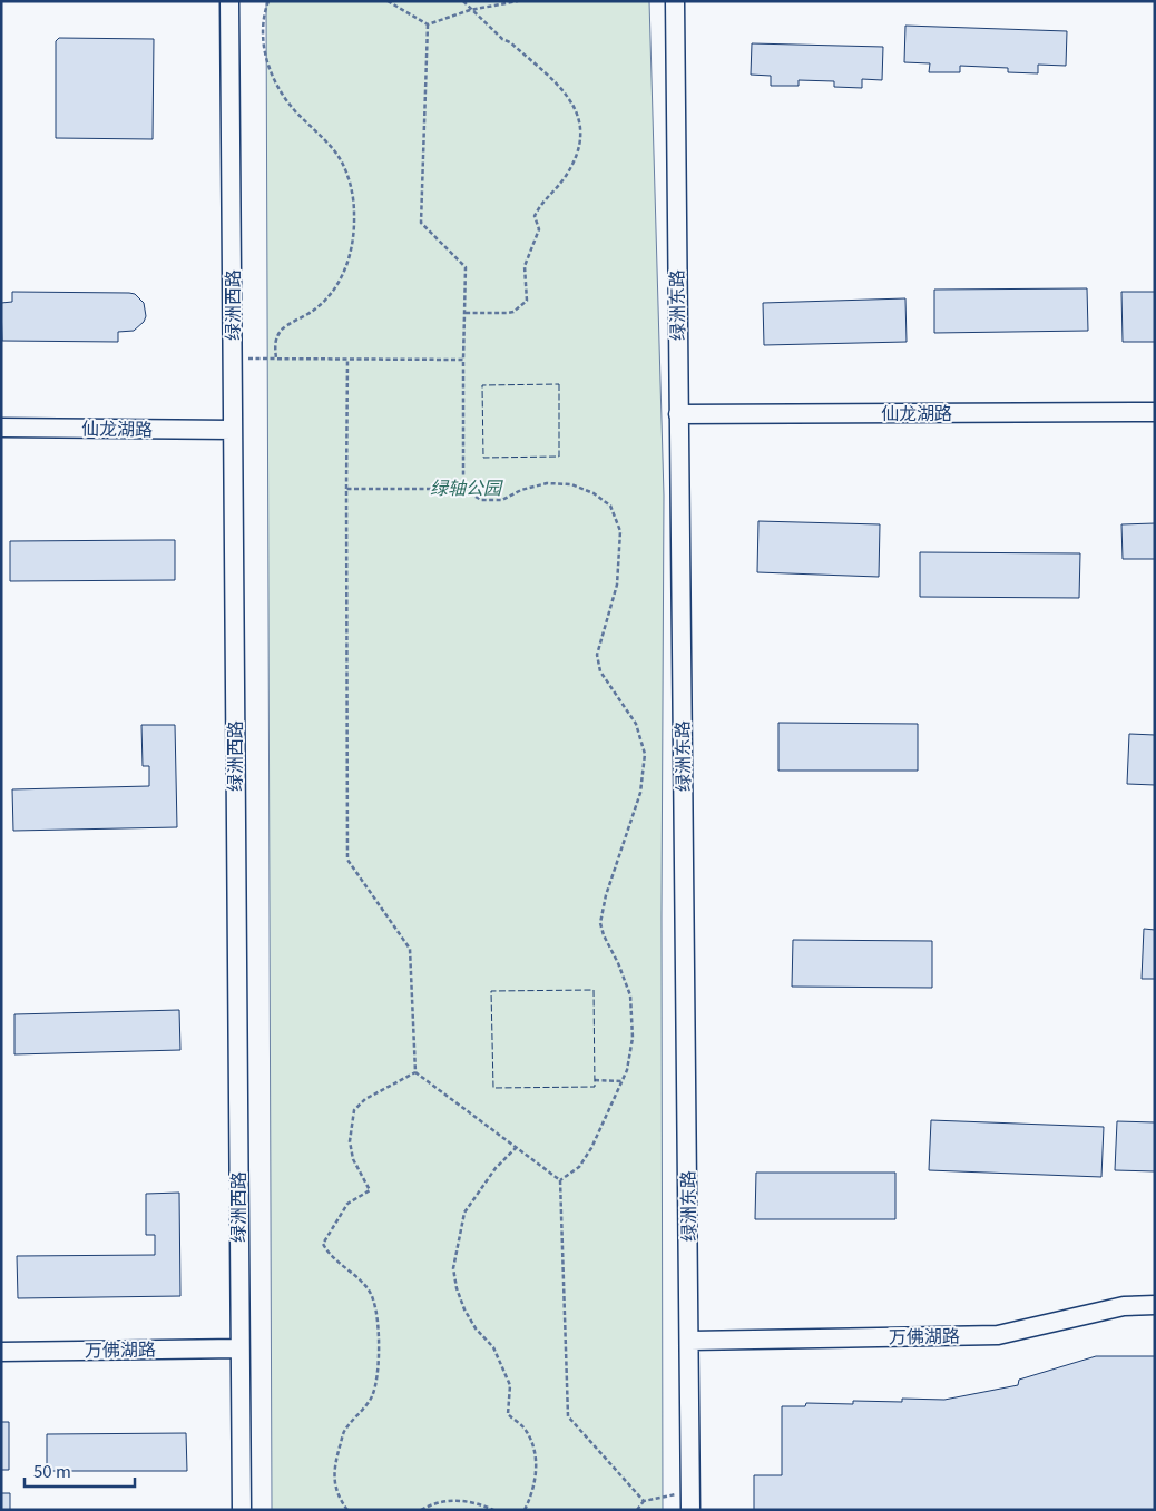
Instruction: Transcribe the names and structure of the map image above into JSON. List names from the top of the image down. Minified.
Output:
{"streets":{"street":["绿洲西路","绿洲东路","仙龙湖路","万佛湖路"]},"crossings":[["绿洲西路","仙龙湖路"],["绿洲西路","万佛湖路"],["绿洲东路","仙龙湖路"],["绿洲东路","万佛湖路"]],"parks":["绿轴公园"],"scale_bar":"50 m"}
